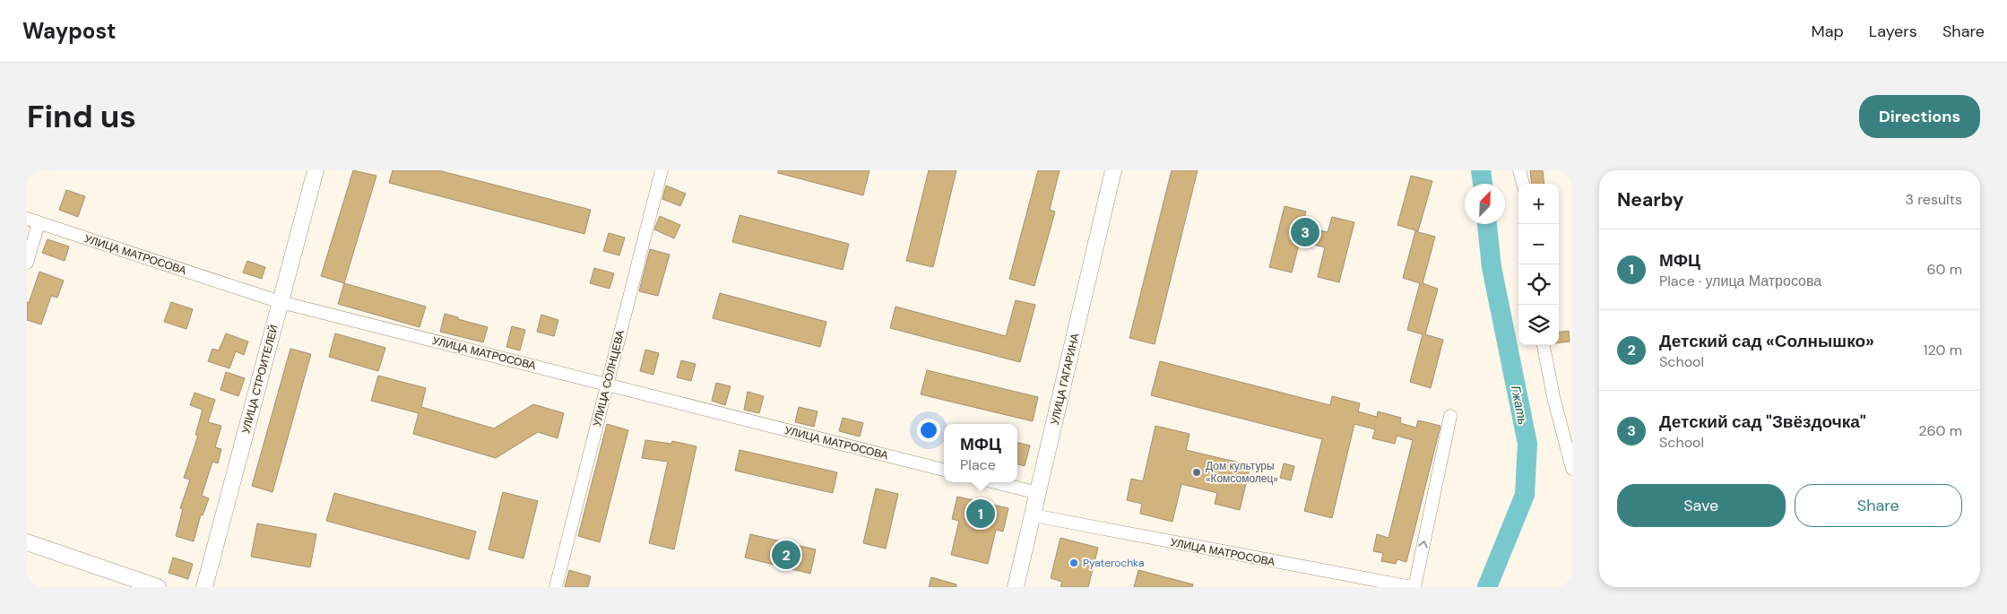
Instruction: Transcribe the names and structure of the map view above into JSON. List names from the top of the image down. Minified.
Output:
{"streets":{"main road":["УЛИЦА СТРОИТЕЛЕЙ","УЛИЦА ГАГАРИНА"],"street":["УЛИЦА МАТРОСОВА","УЛИЦА СОЛНЦЕВА"]},"crossings":[["УЛИЦА МАТРОСОВА","УЛИЦА СОЛНЦЕВА"],["УЛИЦА МАТРОСОВА","УЛИЦА СТРОИТЕЛЕЙ"],["УЛИЦА МАТРОСОВА","УЛИЦА ГАГАРИНА"]],"water":["Гжать"],"places":["Дом культуры «Комсомолец»","Pyaterochka"],"north":"top right","page":{"header":"Waypost","nav":["Map","Layers","Share"],"buttons":["Directions",["Save","Share"]],"title":"Find us","heading":["Nearby","3 results"],"map_buttons":["+","−"],"pins":["3","1","2"],"list":[{"mark":"1","name":"МФЦ","note":"Place · улица Матросова","value":"60 m"},{"mark":"2","name":"Детский сад «Солнышко»","note":"School","value":"120 m"},{"mark":"3","name":"Детский сад \"Звёздочка\"","note":"School","value":"260 m"}],"popup":["МФЦ","Place"]}}
